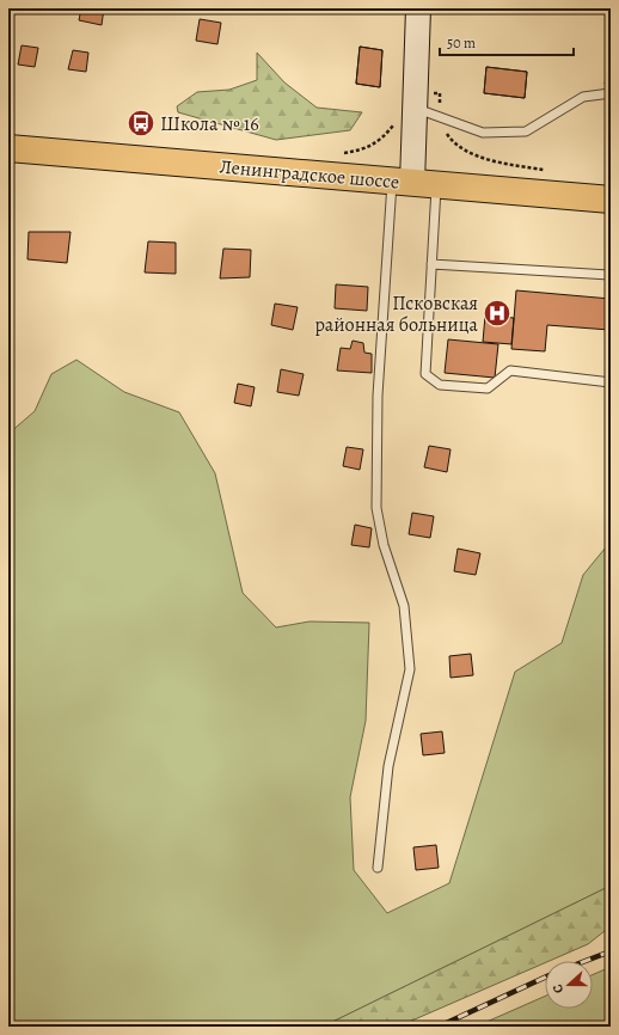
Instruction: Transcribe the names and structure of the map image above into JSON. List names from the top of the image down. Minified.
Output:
{"streets":{"highway":["Ленинградское шоссе"]},"places":{"bus stop":["Школа № 16"],"hospital":["Псковская районная больница"]},"scale_bar":"50 m","north":"left"}
